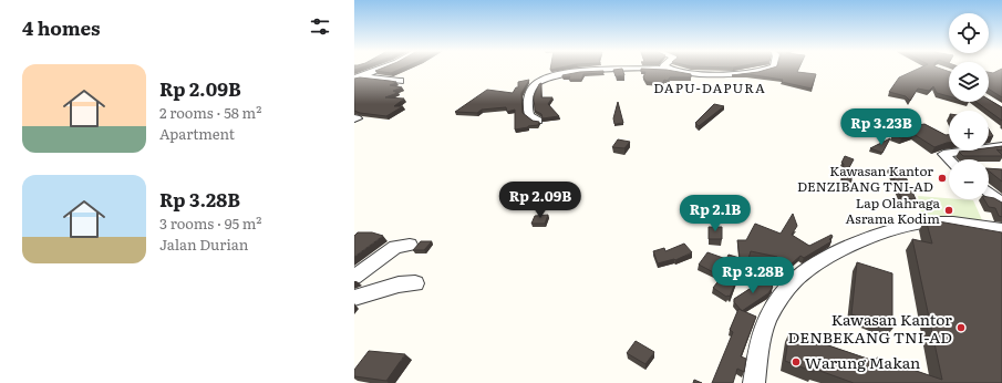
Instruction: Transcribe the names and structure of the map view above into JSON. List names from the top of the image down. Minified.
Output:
{"districts":["DAPU-DAPURA"],"places":["Kawasan Kantor DENZIBANG TNI-AD","Lap Olahraga Asrama Kodim","Kawasan Kantor DENBEKANG TNI-AD","Warung Makan"],"page":{"heading":"4 homes","map_buttons":["+","−"],"list":[{"name":"Rp 2.09B","note":"2 rooms · 58 m² · Apartment"},{"name":"Rp 3.28B","note":"3 rooms · 95 m² · Jalan Durian"}],"price":["Rp 3.23B","Rp 2.09B","Rp 2.1B","Rp 3.28B"]}}
